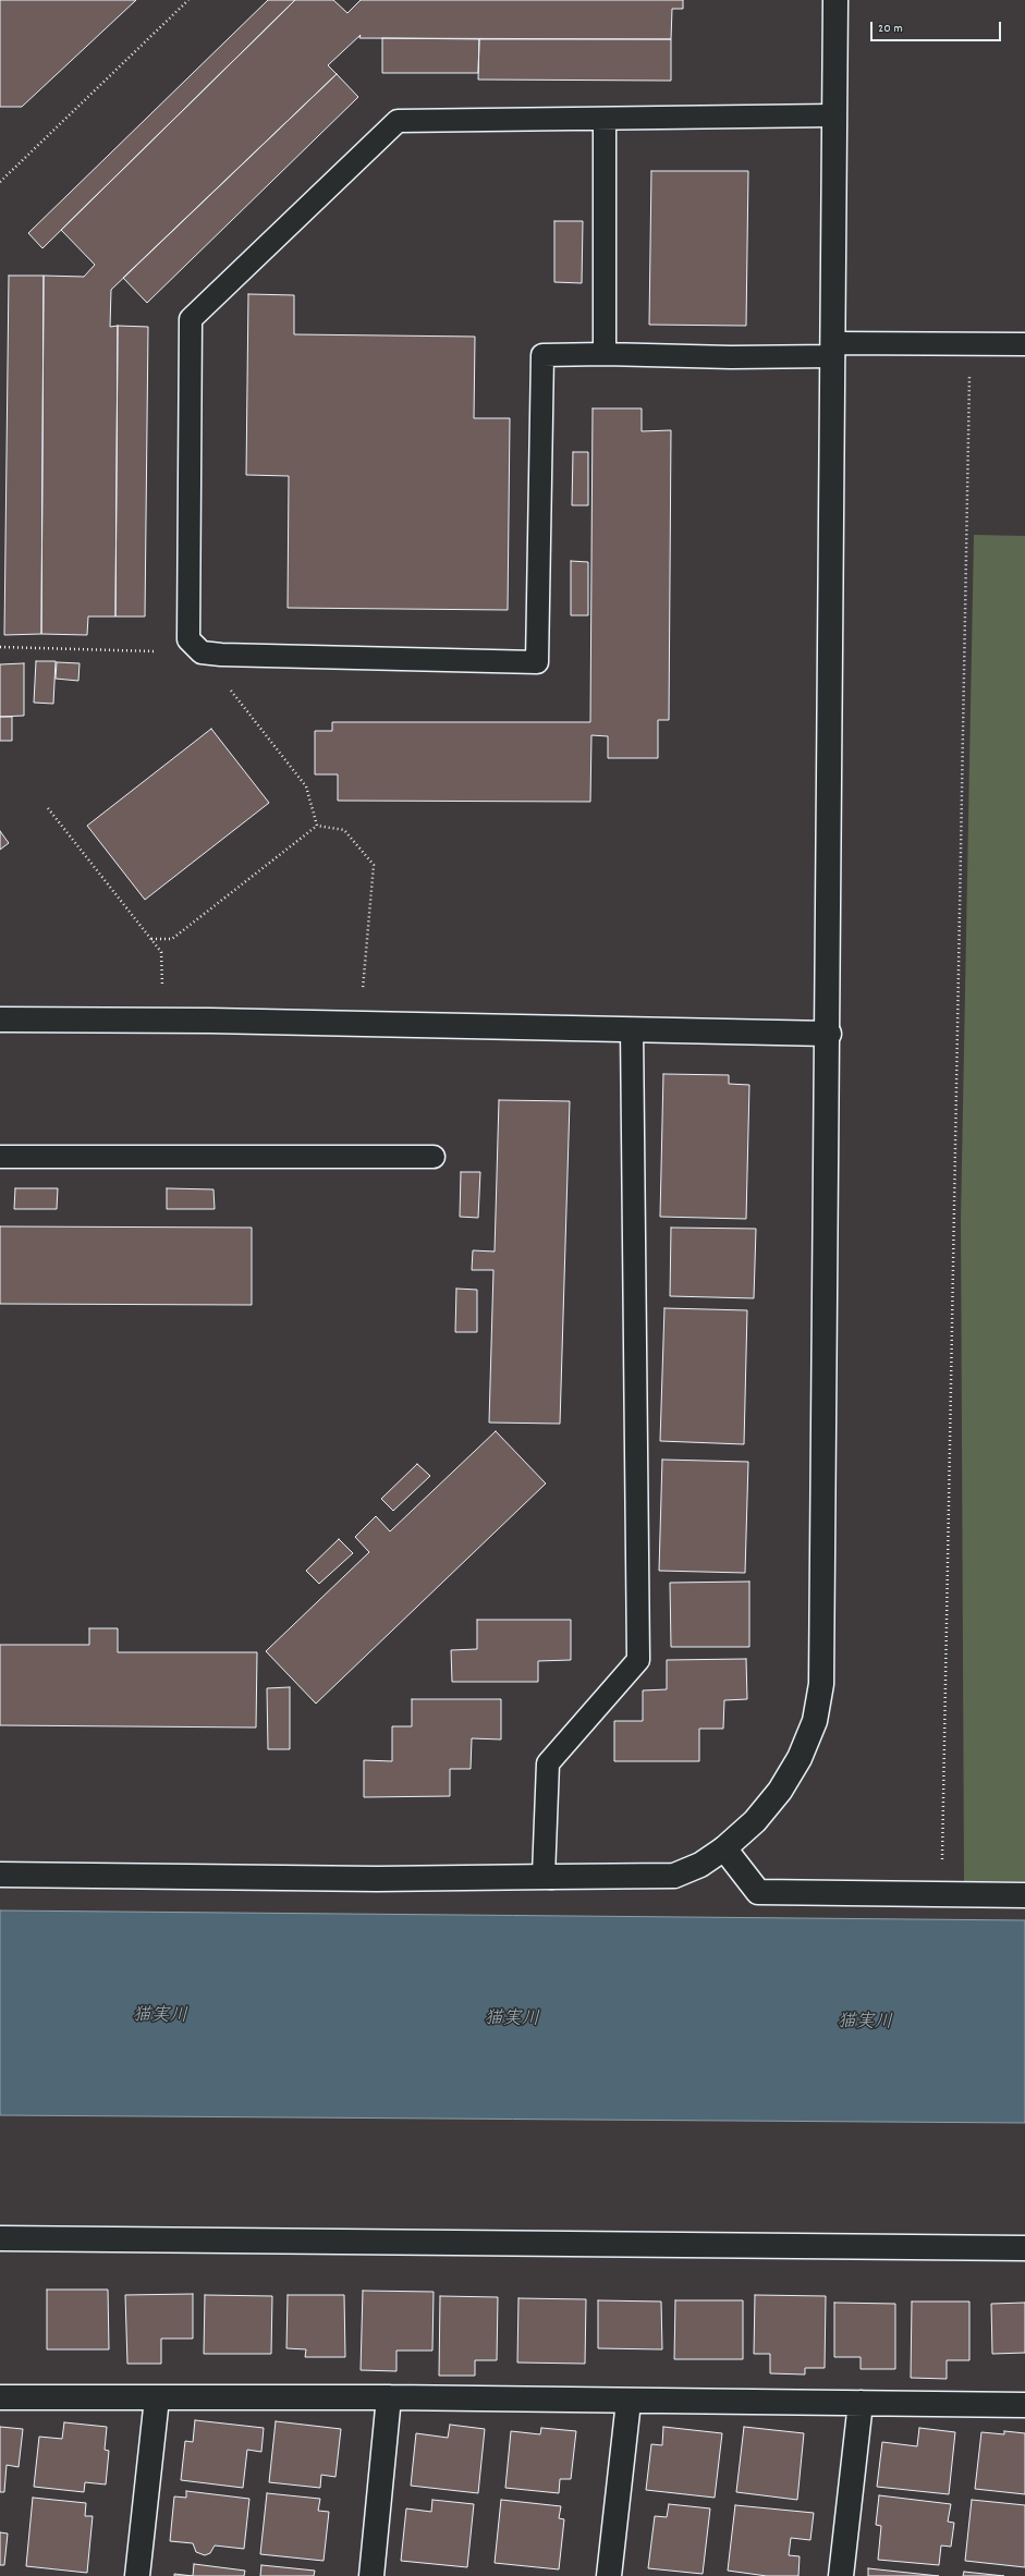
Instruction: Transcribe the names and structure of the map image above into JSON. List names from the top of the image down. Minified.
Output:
{"water":["猫実川"],"scale_bar":"20 m"}
